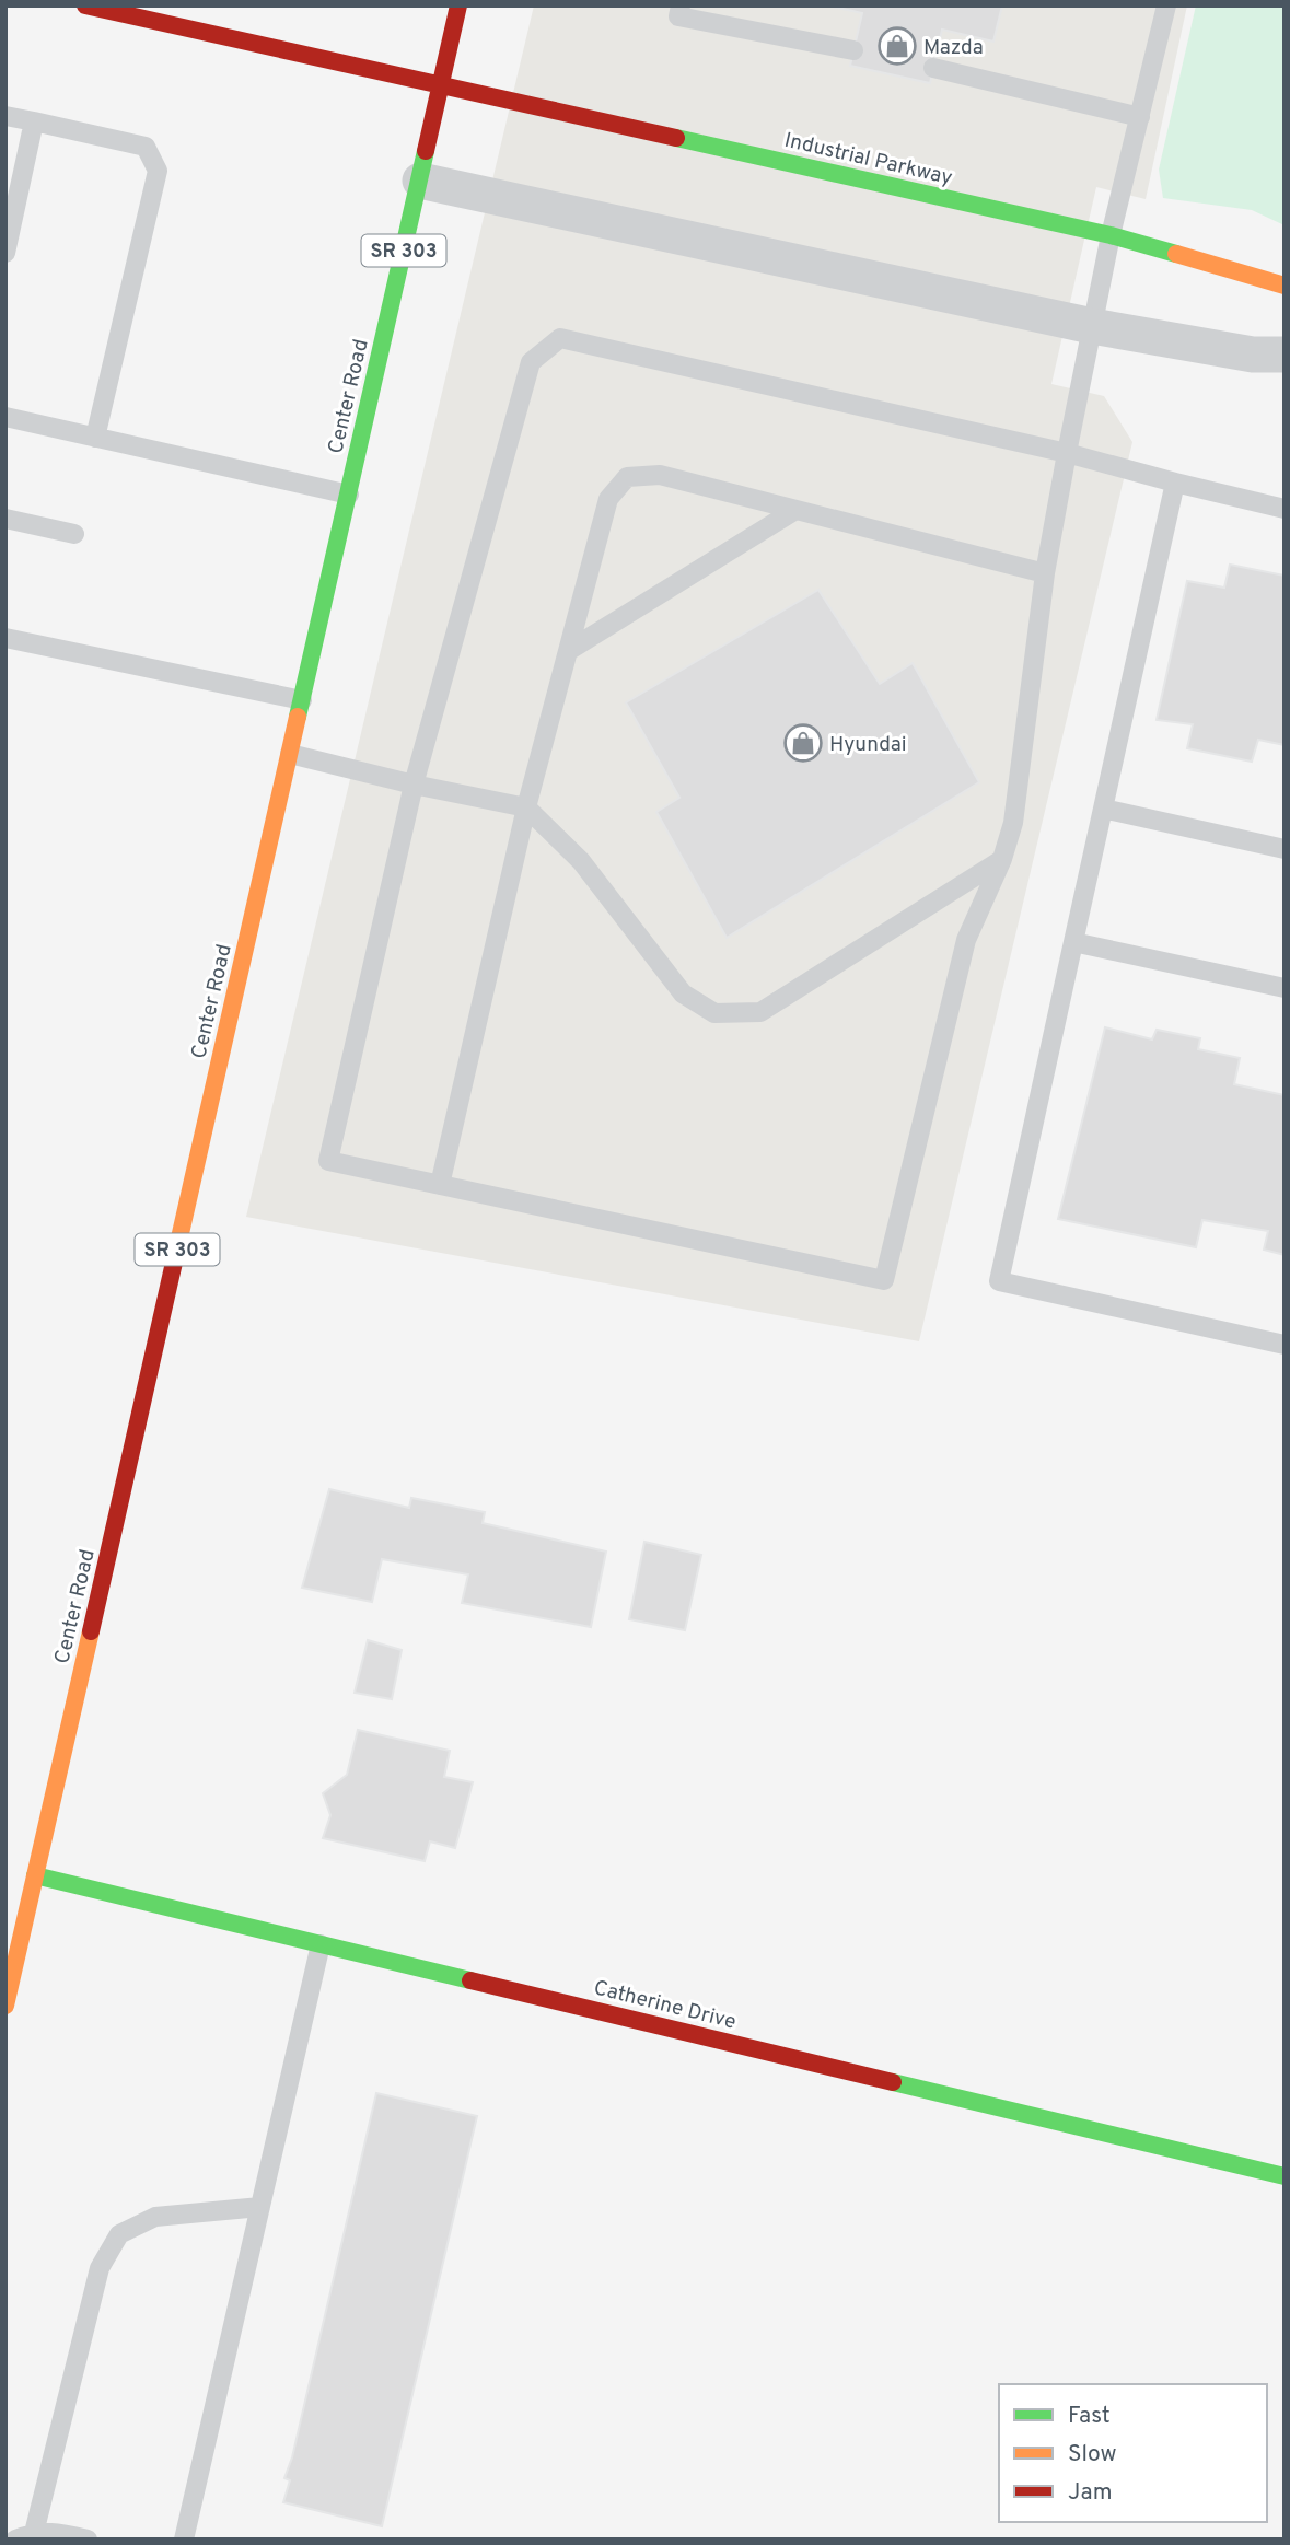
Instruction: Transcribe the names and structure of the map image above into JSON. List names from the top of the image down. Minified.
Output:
{"streets":{"street":["Industrial Parkway","SR 303","Center Road","Catherine Drive"]},"crossings":[["Industrial Parkway","Center Road"],["Center Road","Catherine Drive"]],"places":{"shop":["Mazda","Hyundai"]},"legend":["Fast","Slow","Jam"]}
